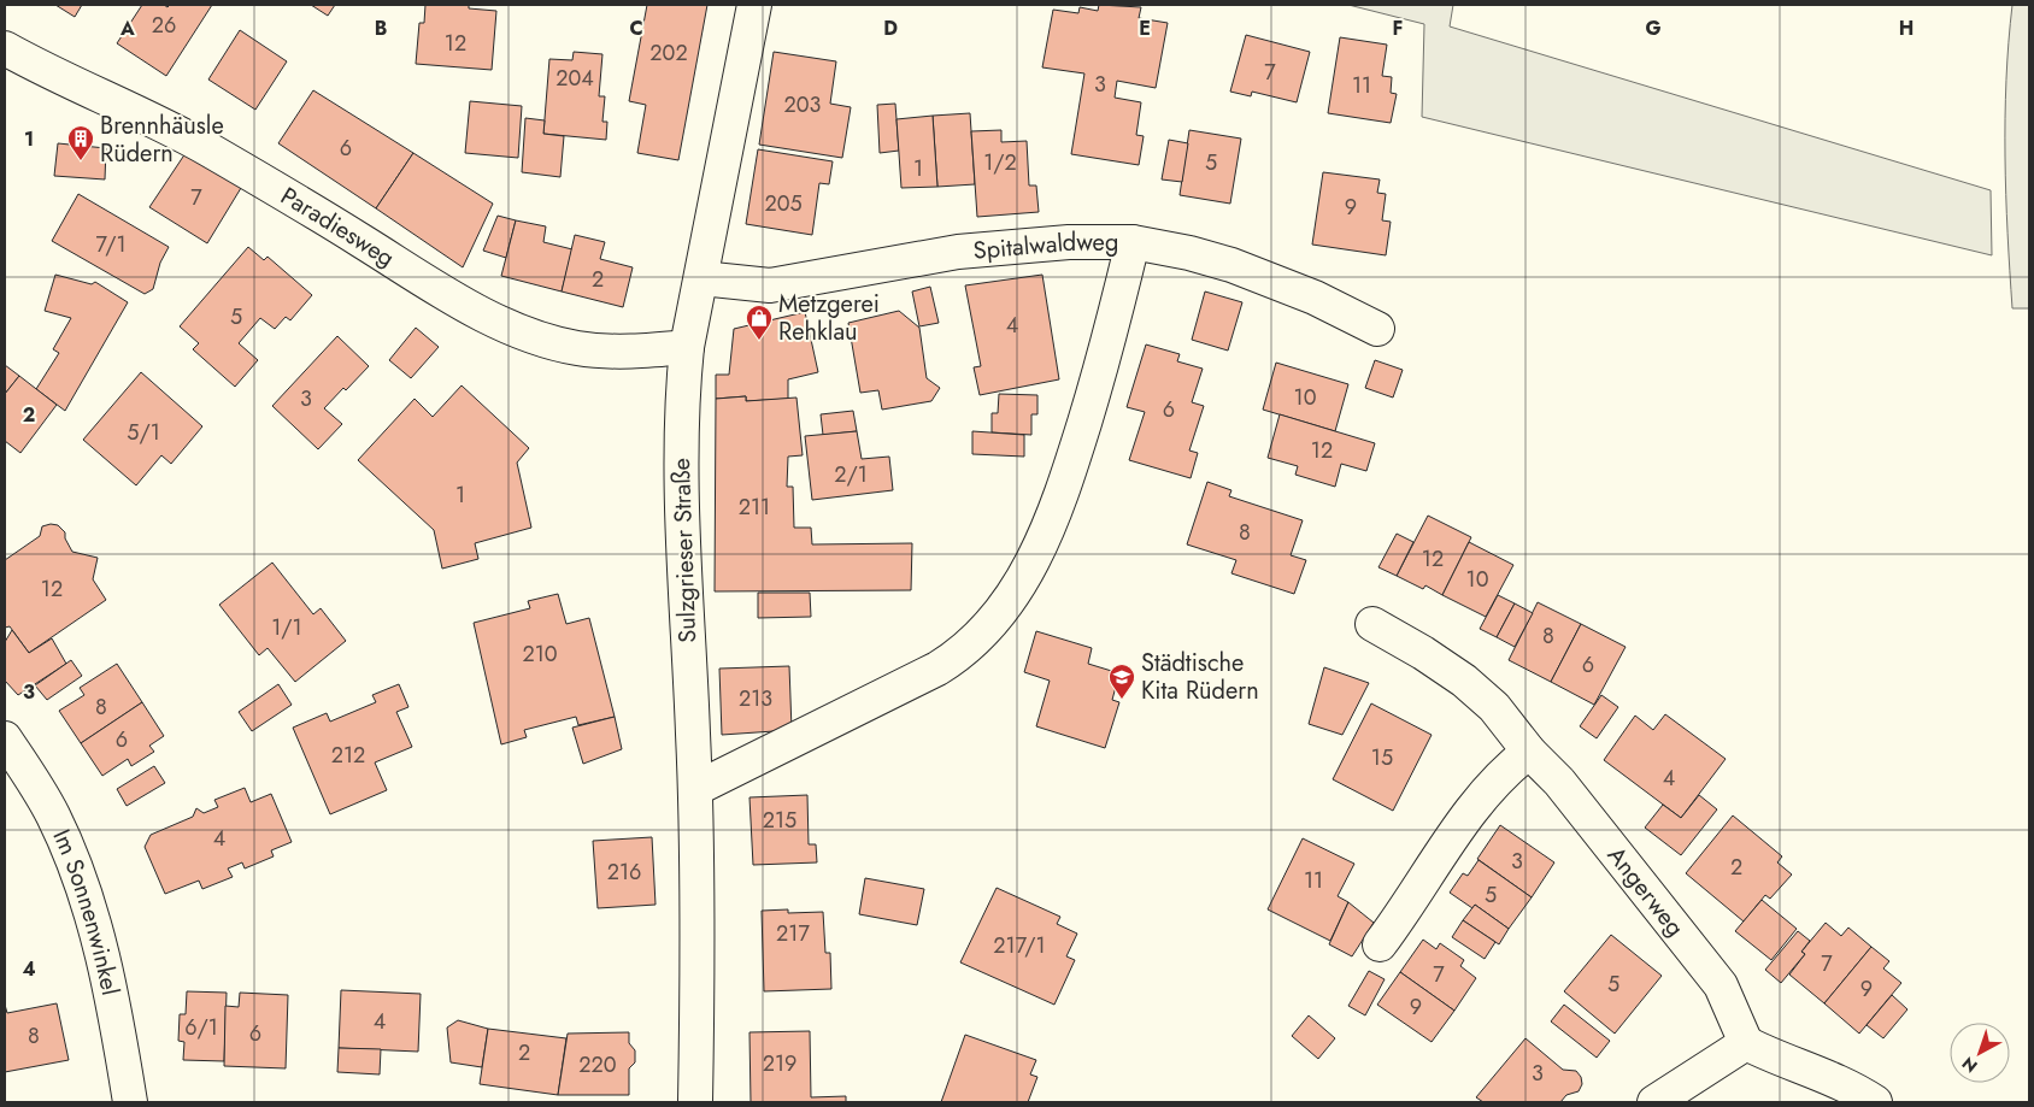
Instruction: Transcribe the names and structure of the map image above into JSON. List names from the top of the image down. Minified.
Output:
{"streets":{"street":["Paradiesweg","Spitalwaldweg","Sulzgrieser Straße","Angerweg","Im Sonnenwinkel"]},"crossings":[["Paradiesweg","Sulzgrieser Straße"],["Spitalwaldweg","Sulzgrieser Straße"]],"places":{"building":["Brennhäusle Rüdern"],"shop":["Metzgerei Rehklau"],"school or university":["Städtische Kita Rüdern"]},"house_numbers":["26","12","202","7","204","3","11","203","6","1/2","5","1","7","205","9","7/1","2","5","4","10","3","6","5/1","12","2/1","1","211","8","12","10","12","1/1","8","210","6","213","8","6","212","15","4","215","4","3","2","216","11","5","217","217/1","7","7","5","9","9","4","6/1","6","8","2","219","220","3"],"north":"bottom left","grid":{"columns":["A","B","C","D","E","F","G","H"],"rows":["1","2","3","4"]}}
